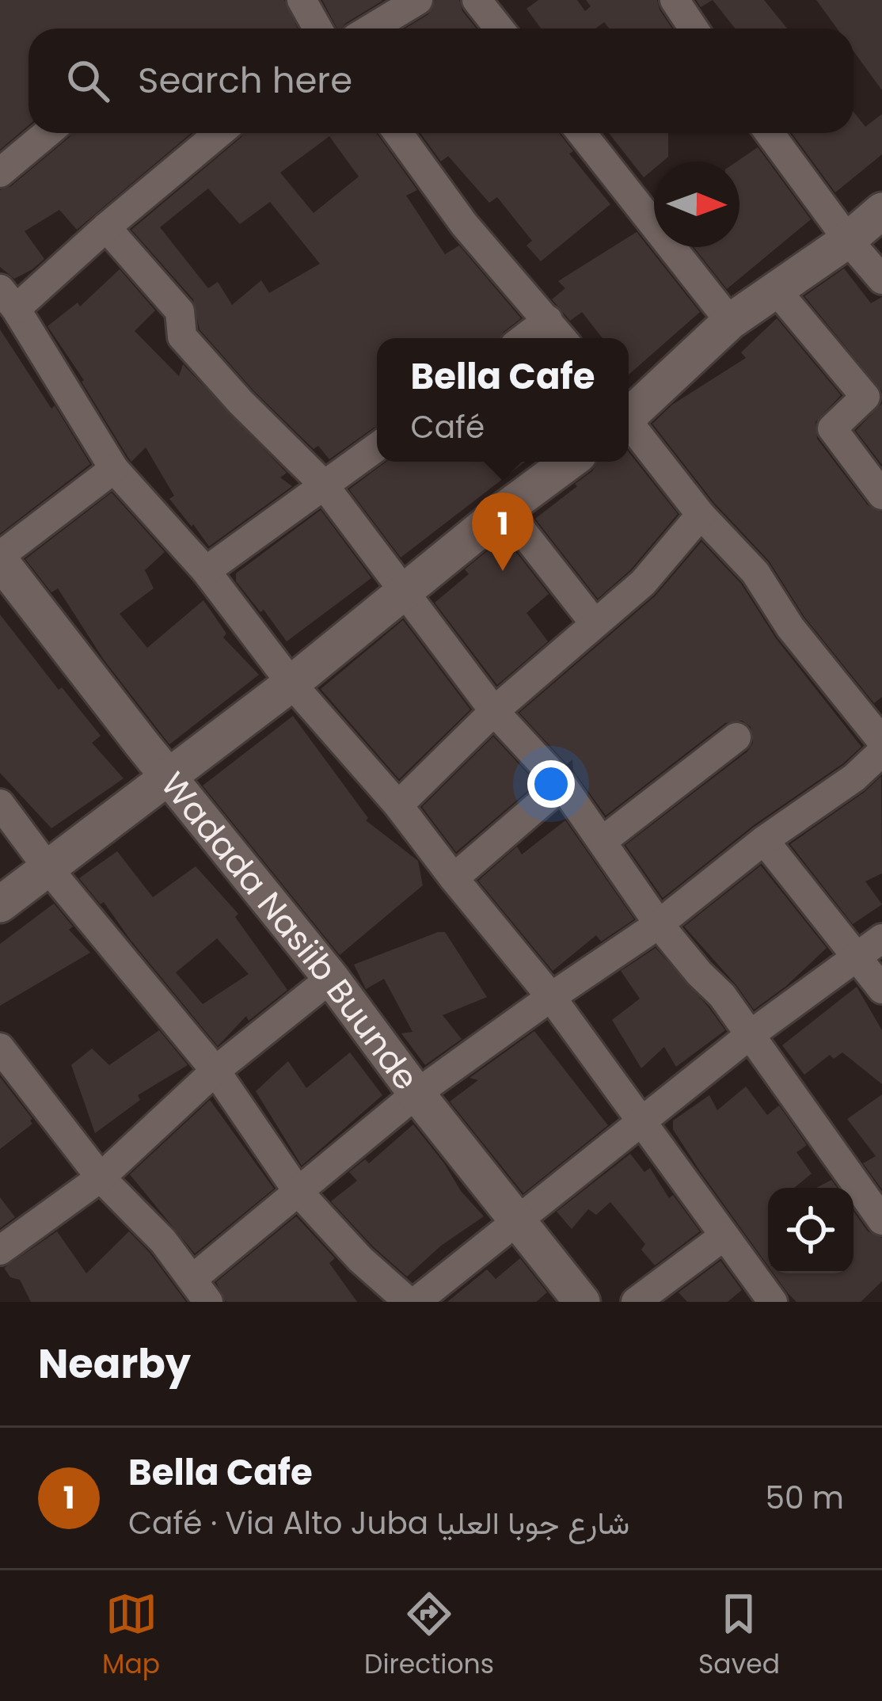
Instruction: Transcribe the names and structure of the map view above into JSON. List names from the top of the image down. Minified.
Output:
{"streets":{"street":["Wadada Nasiib Buunde"]},"north":"right","page":{"search":"Search here","popup":["Bella Cafe","Café"],"pins":"1","heading":"Nearby","list":[{"mark":"1","name":"Bella Cafe","note":"Café · Via Alto Juba شارع جوبا العليا","value":"50 m"}],"nav":["Map","Directions","Saved"]}}
